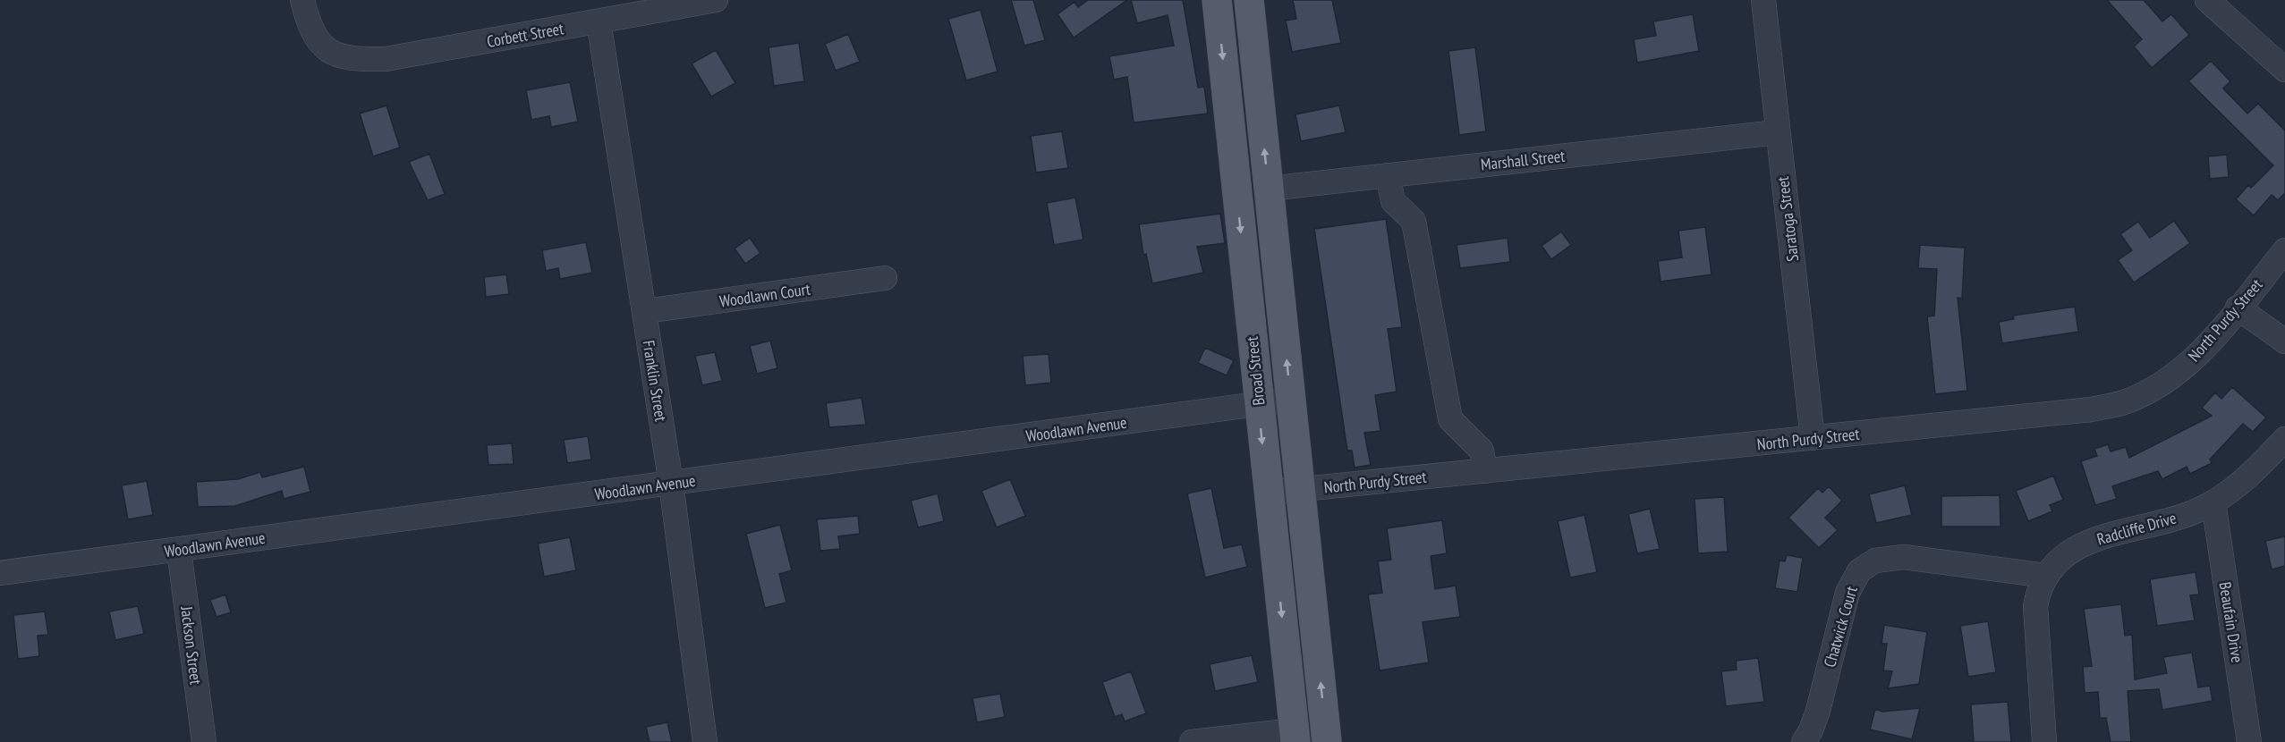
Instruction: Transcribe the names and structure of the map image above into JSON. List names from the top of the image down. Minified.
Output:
{"streets":{"main road":["Broad Street"],"street":["Corbett Street","Marshall Street","Saratoga Street","Woodlawn Court","North Purdy Street","Franklin Street","Woodlawn Avenue","Radcliffe Drive","Beaufain Drive","Chatwick Court","Jackson Street"]},"crossings":[["Corbett Street","Franklin Street"],["Marshall Street","Saratoga Street"],["Marshall Street","Broad Street"],["Saratoga Street","North Purdy Street"],["Woodlawn Court","Franklin Street"],["North Purdy Street","Broad Street"],["Broad Street","Woodlawn Avenue"],["Franklin Street","Woodlawn Avenue"],["Woodlawn Avenue","Jackson Street"],["Radcliffe Drive","Beaufain Drive"],["Radcliffe Drive","Chatwick Court"]]}
